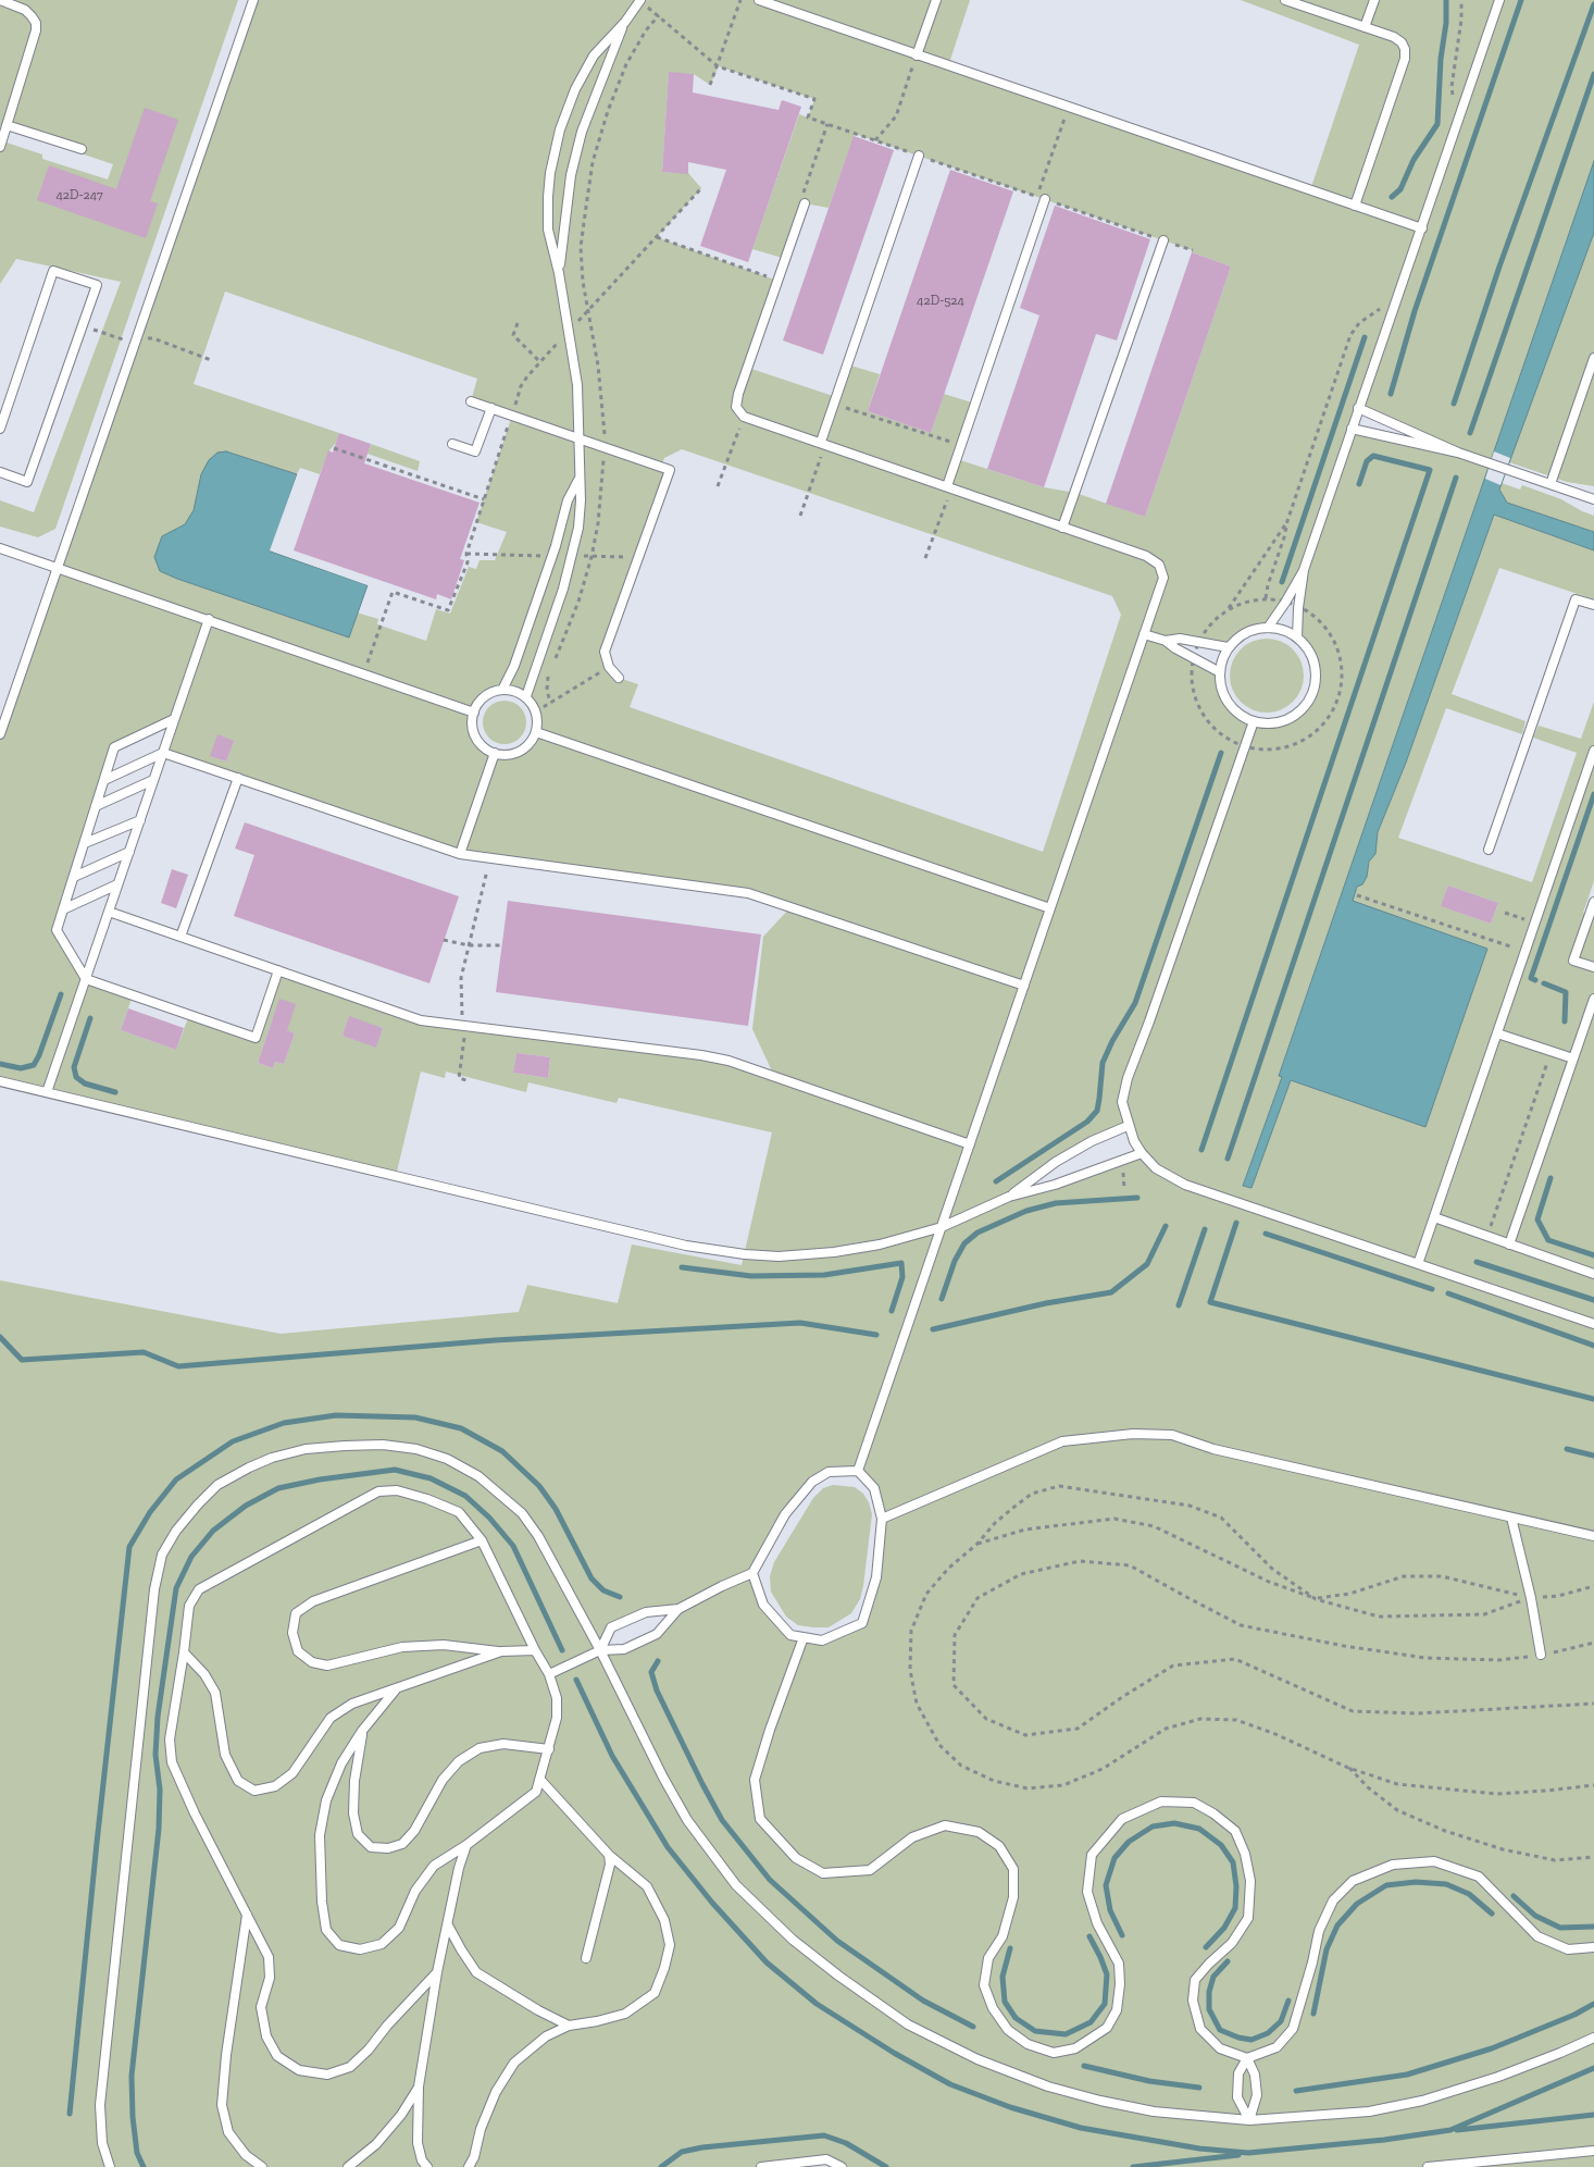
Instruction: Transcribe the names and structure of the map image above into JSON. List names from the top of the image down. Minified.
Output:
{"house_numbers":["42D-247","42D-524"]}
